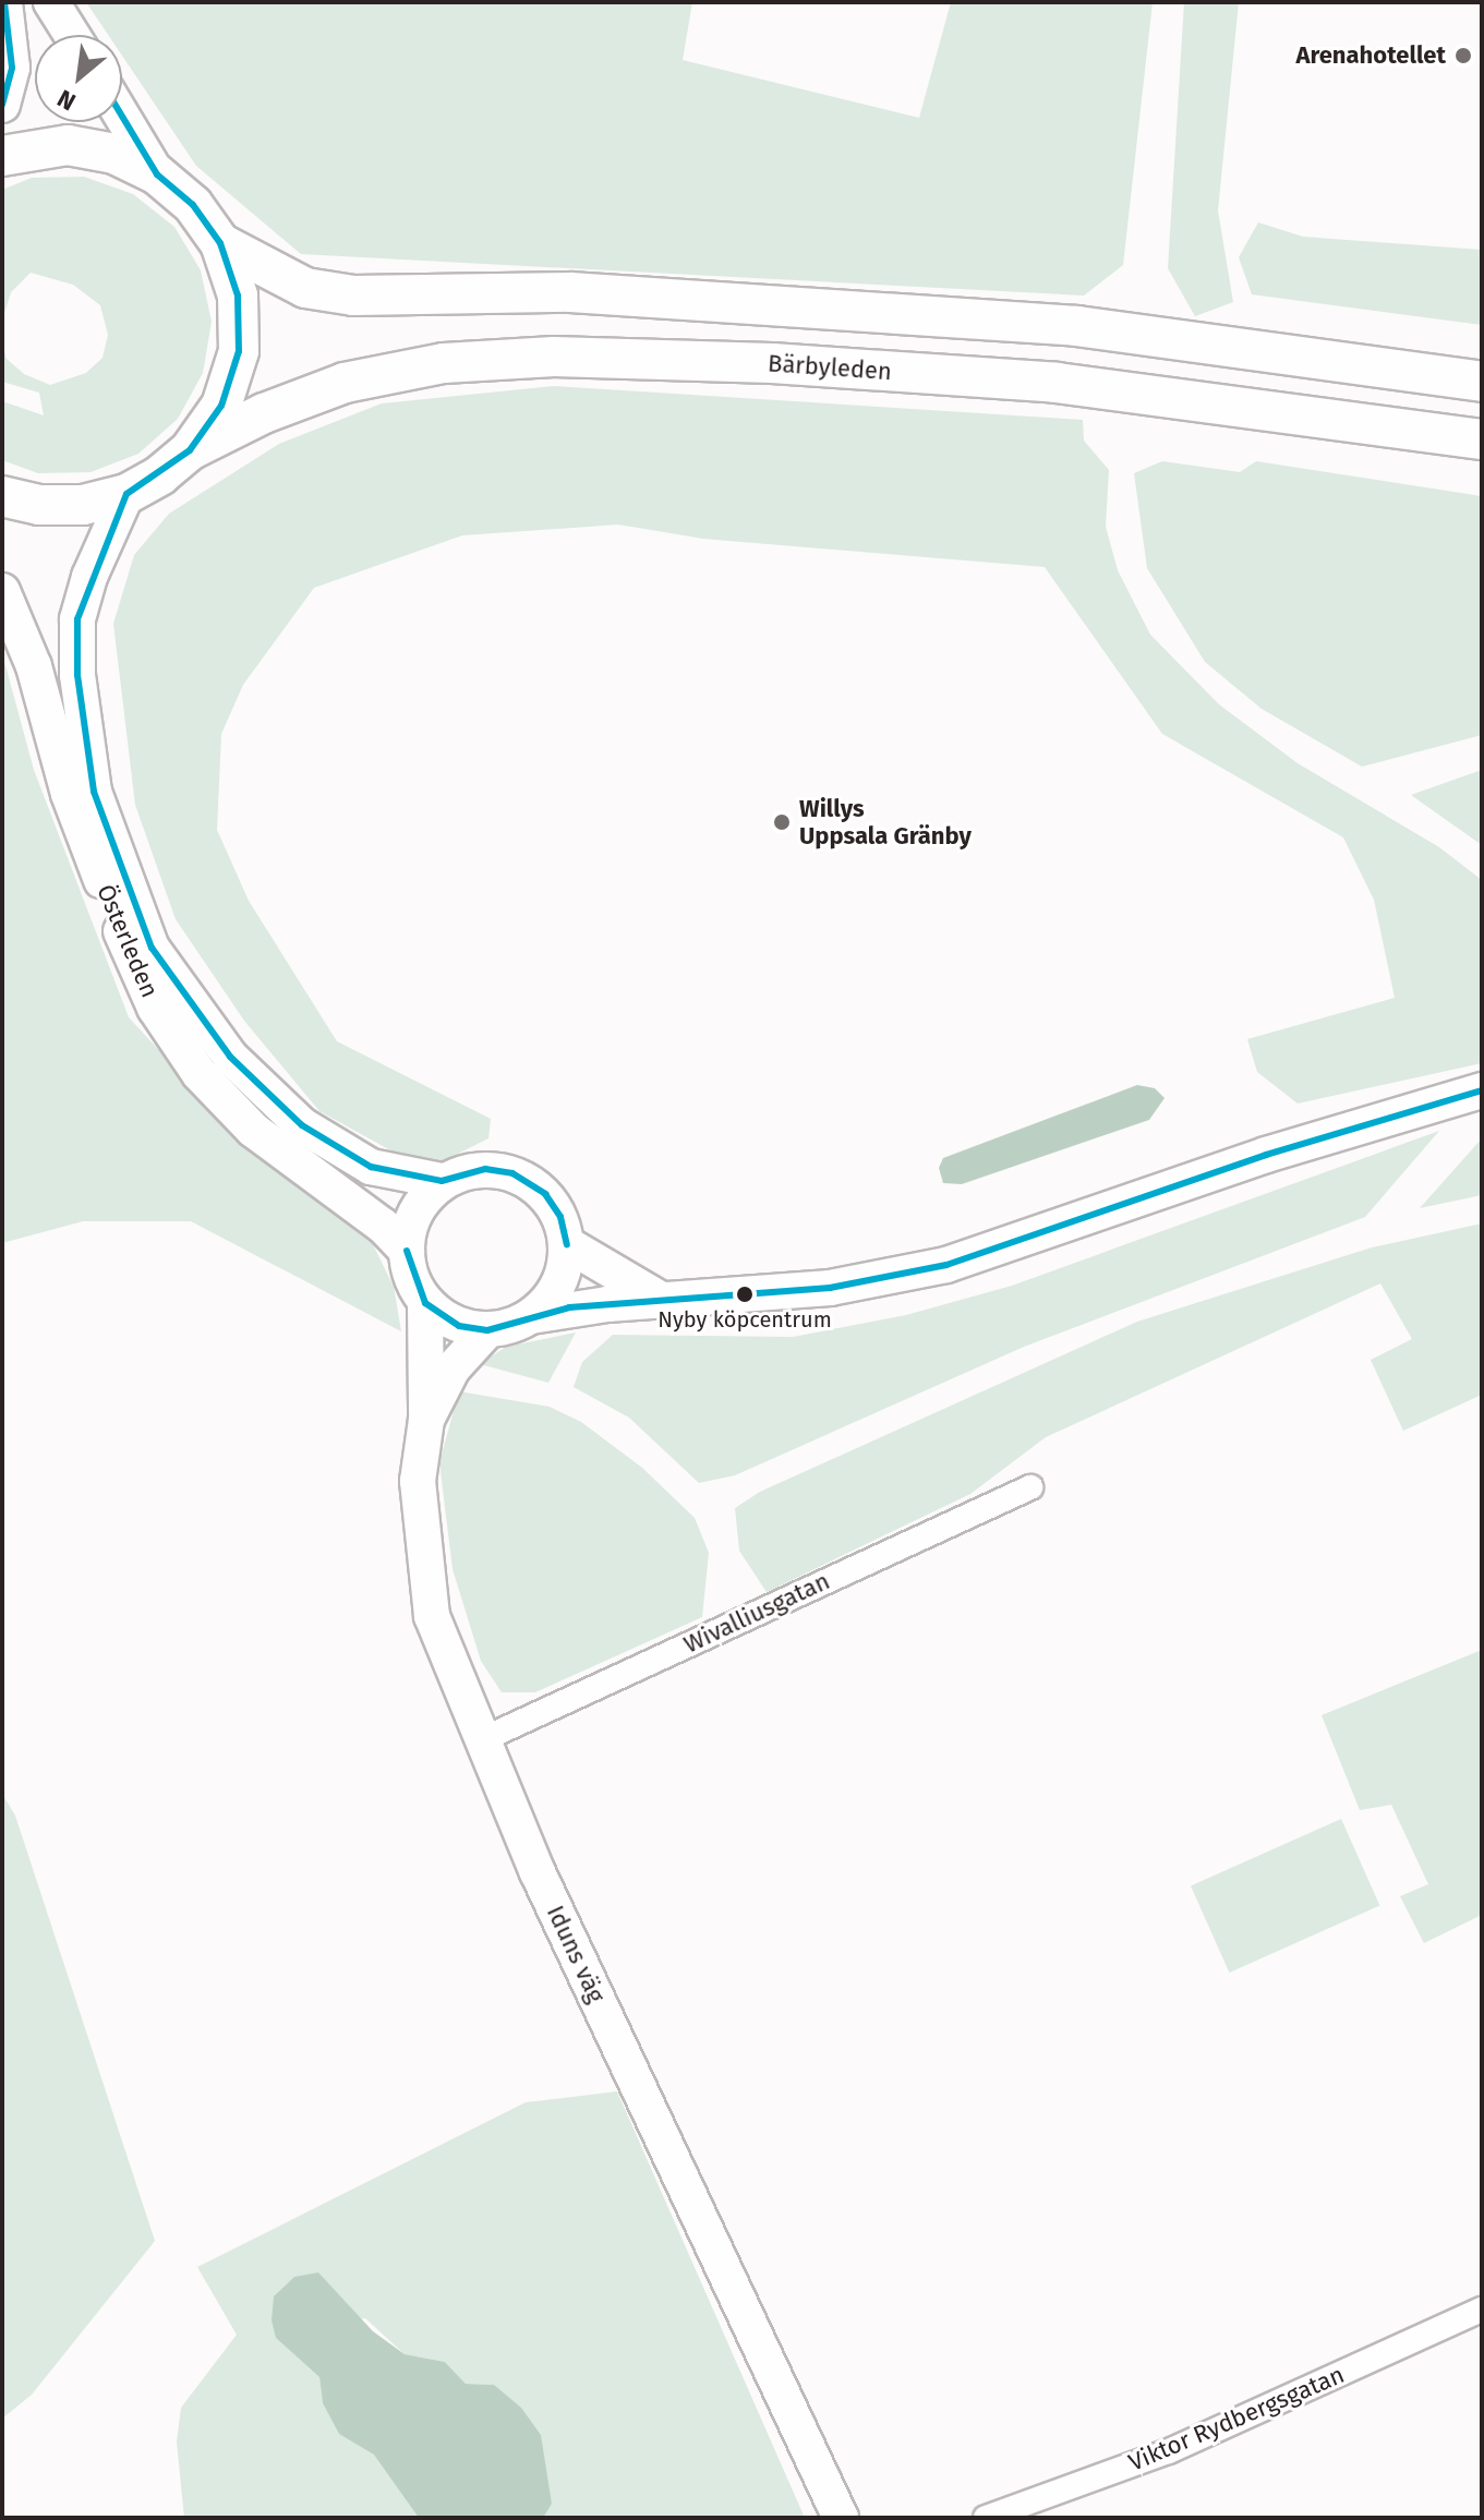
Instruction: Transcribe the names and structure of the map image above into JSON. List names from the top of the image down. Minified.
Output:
{"streets":{"main road":["Bärbyleden","Österleden","Iduns väg"],"street":["Wivalliusgatan","Viktor Rydbergsgatan"]},"crossings":[["Österleden","Iduns väg"],["Wivalliusgatan","Iduns väg"]],"places":["Arenahotellet","Willys Uppsala Gränby","Nyby köpcentrum"],"north":"bottom left"}
